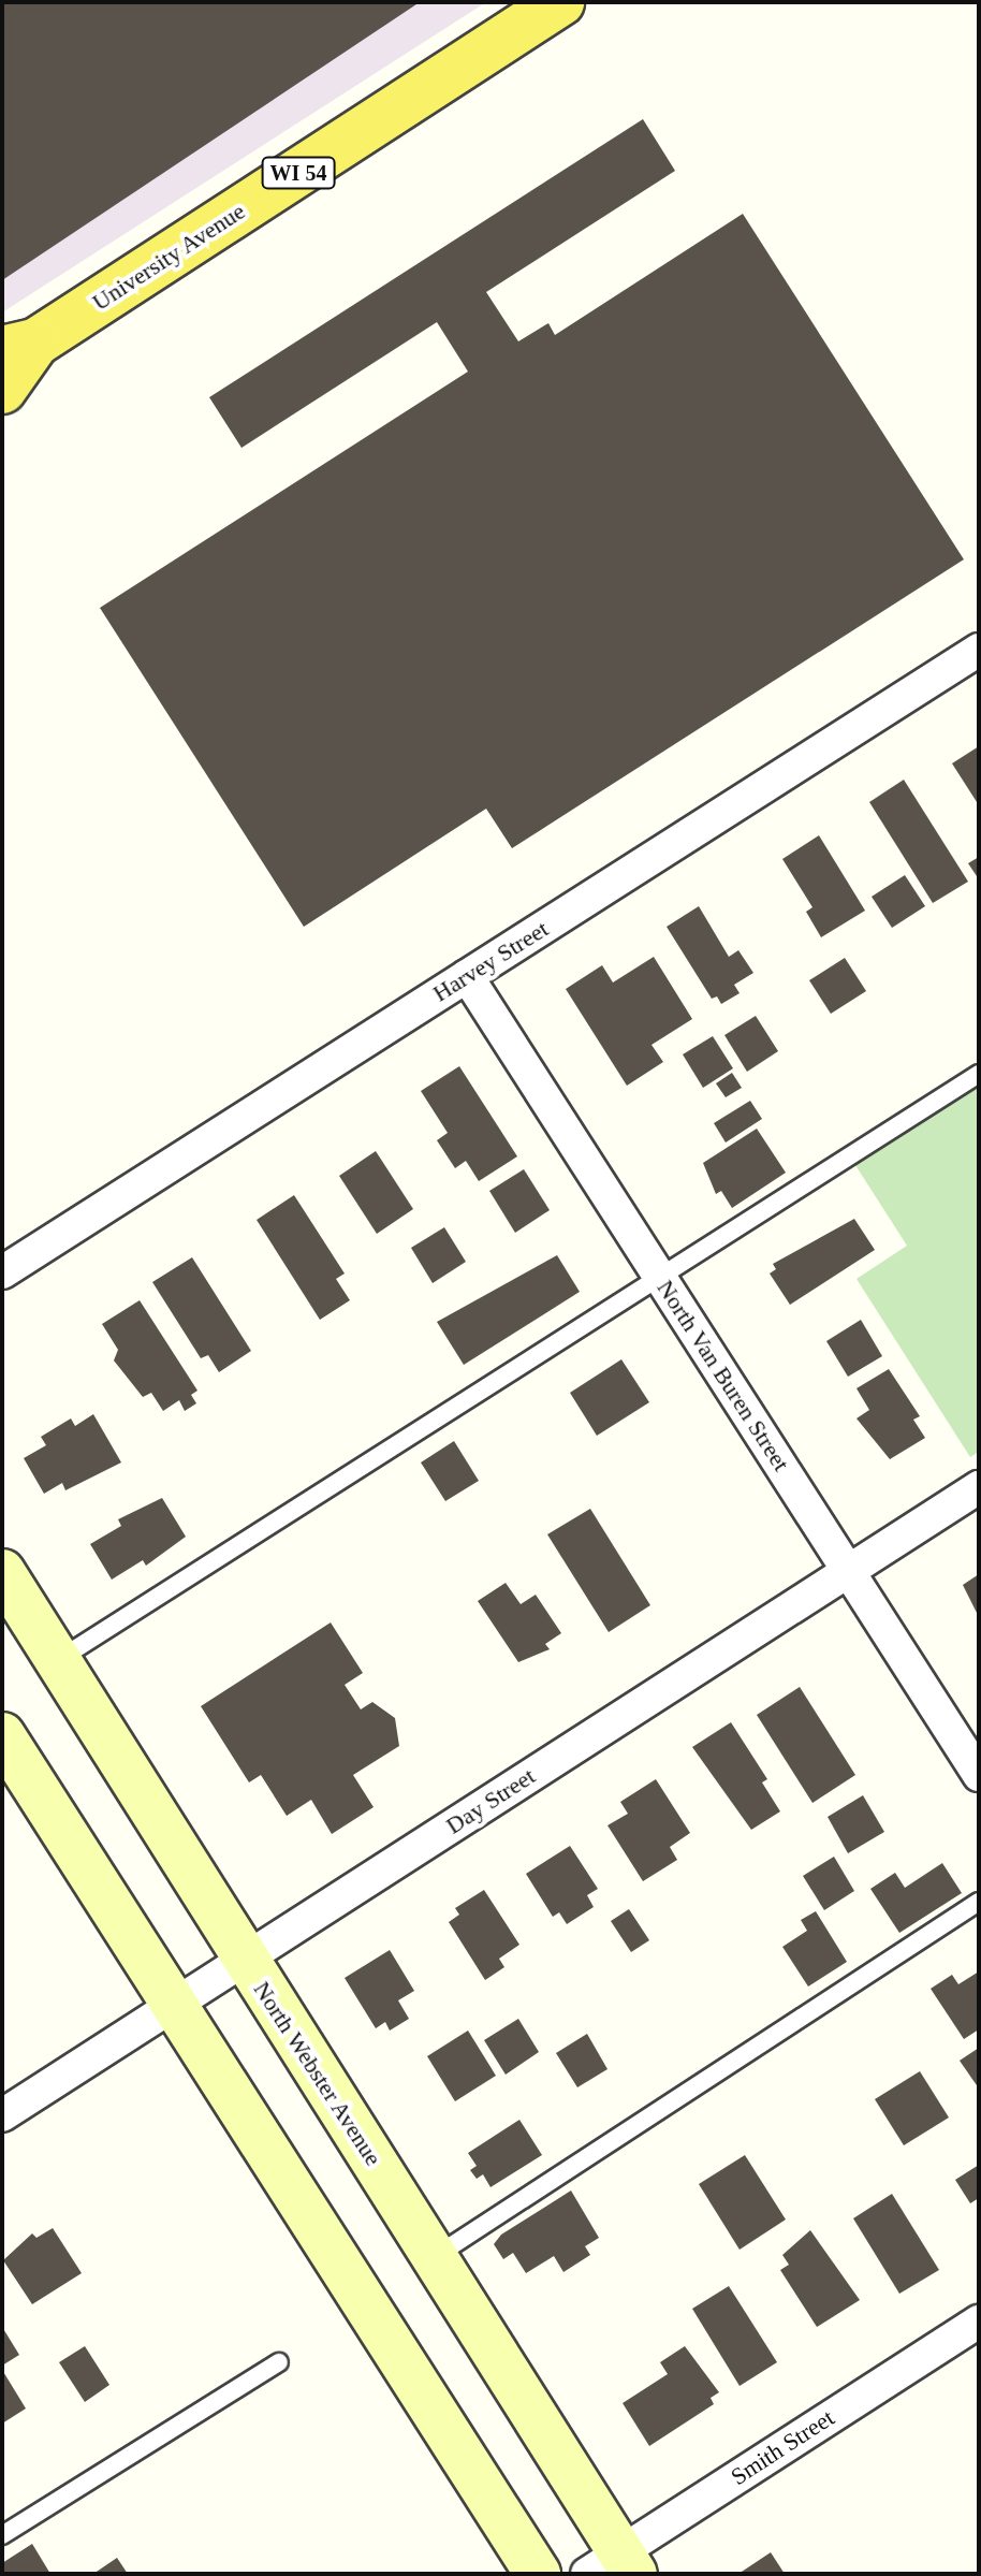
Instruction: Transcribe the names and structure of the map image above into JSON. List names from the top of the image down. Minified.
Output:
{"streets":{"main road":["WI 54","University Avenue","North Webster Avenue"],"street":["Harvey Street","North Van Buren Street","Day Street","Smith Street"]},"crossings":[["Harvey Street","North Van Buren Street"],["North Van Buren Street","Day Street"],["Day Street","North Webster Avenue"],["North Webster Avenue","Smith Street"]]}
